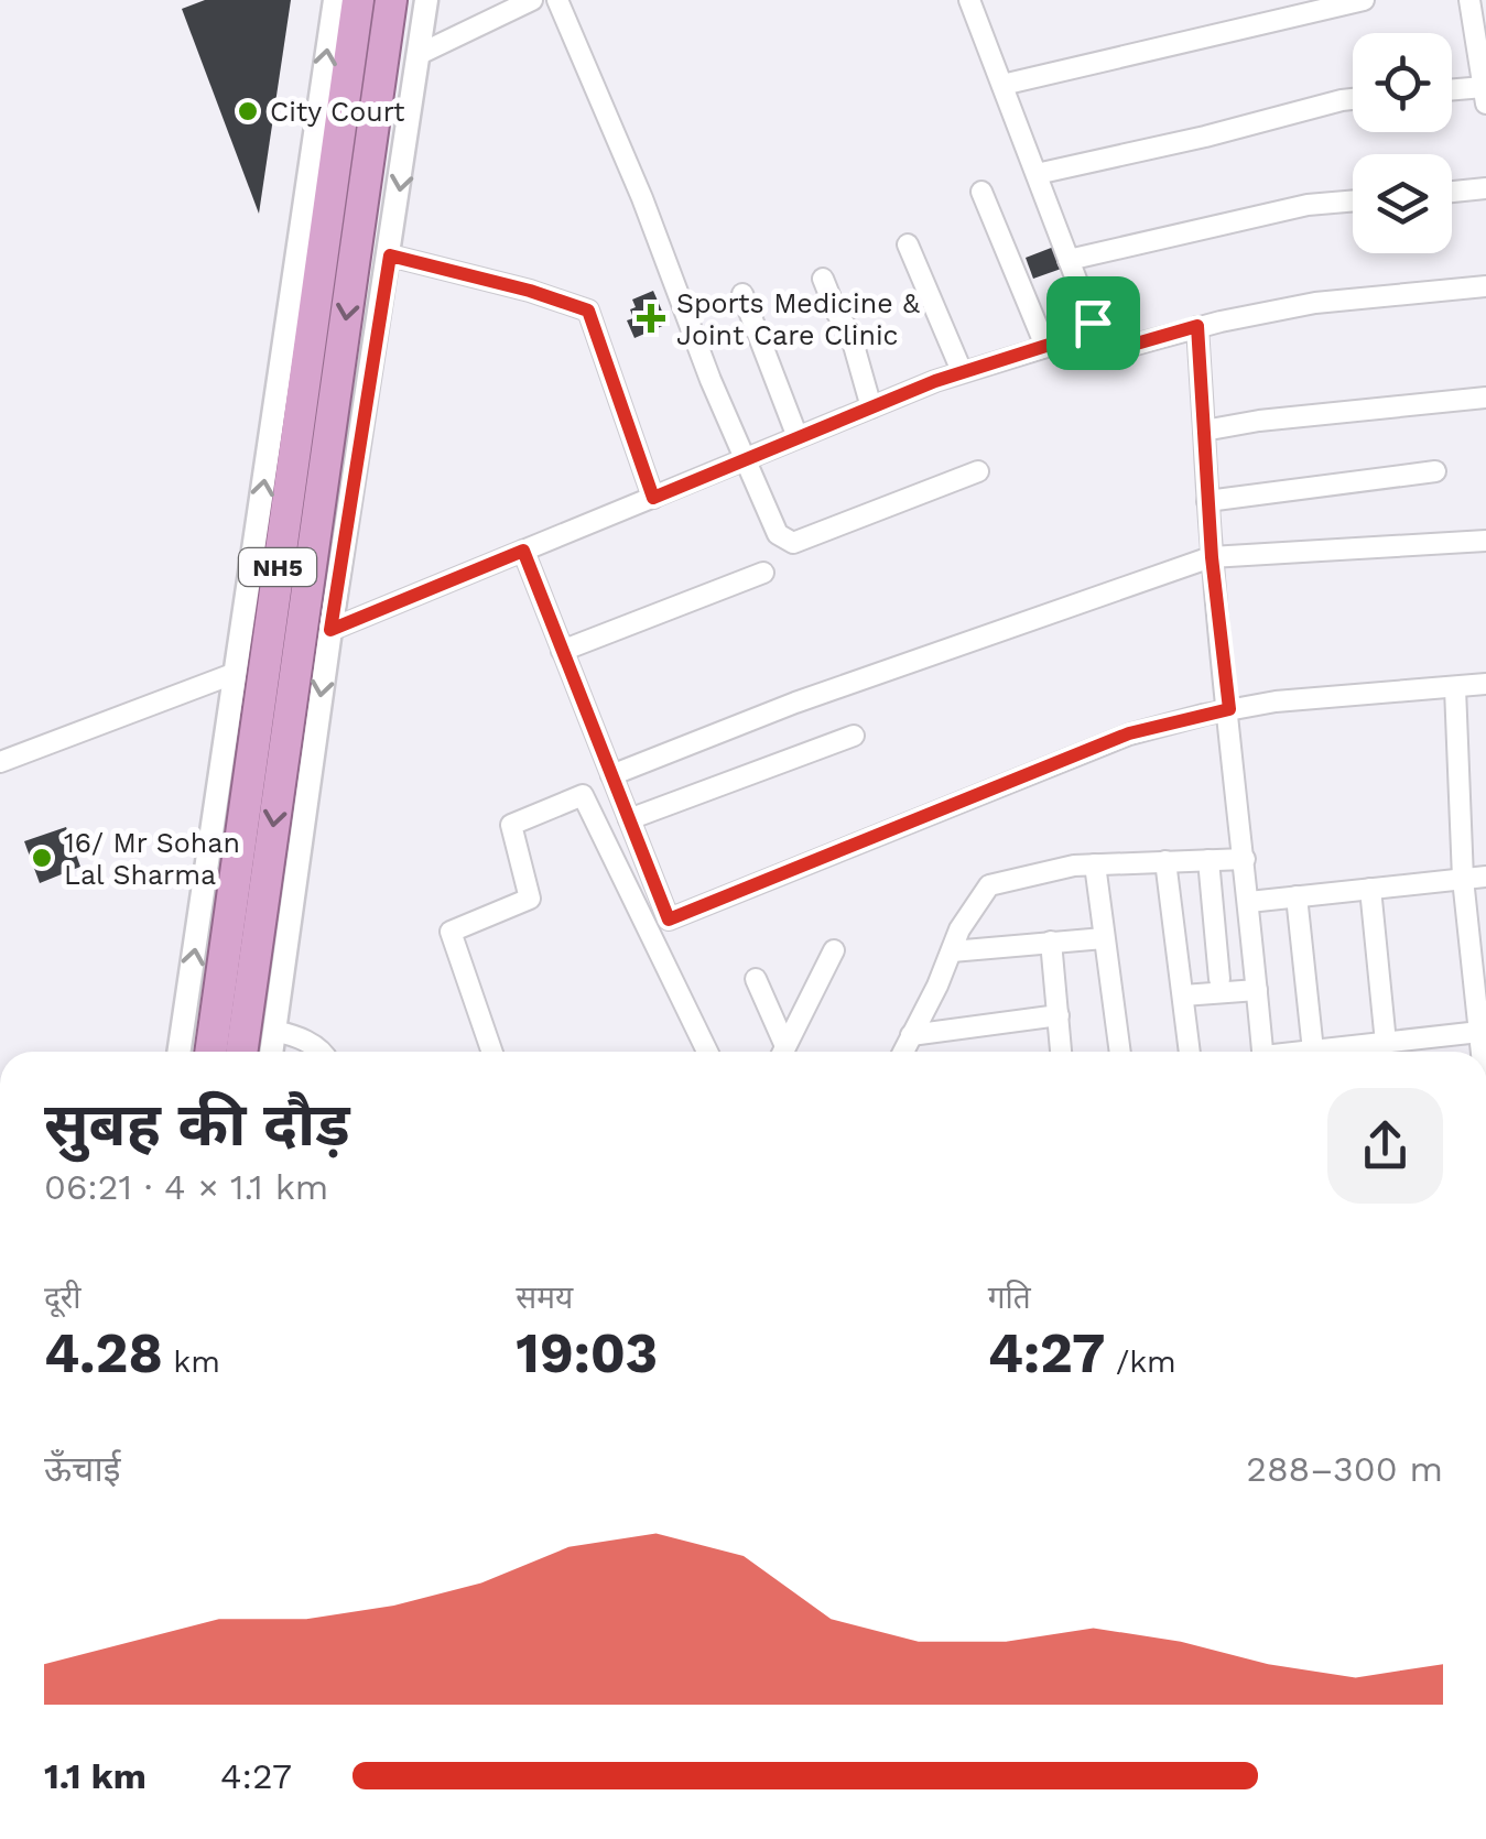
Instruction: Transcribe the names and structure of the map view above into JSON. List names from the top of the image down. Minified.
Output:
{"streets":{"highway":["NH5"]},"places":{"other":["City Court","16/ Mr Sohan Lal Sharma"],"health":["Sports Medicine & Joint Care Clinic"]},"page":{"heading":["सुबह की दौड़","06:21 · 4 × 1.1 km"],"stats":[["दूरी","4.28 km"],["समय","19:03"],["गति","4:27 /km"]],"chart":["ऊँचाई","288–300 m"],"list":[{"name":"1.1 km","note":"4:27"}]}}
